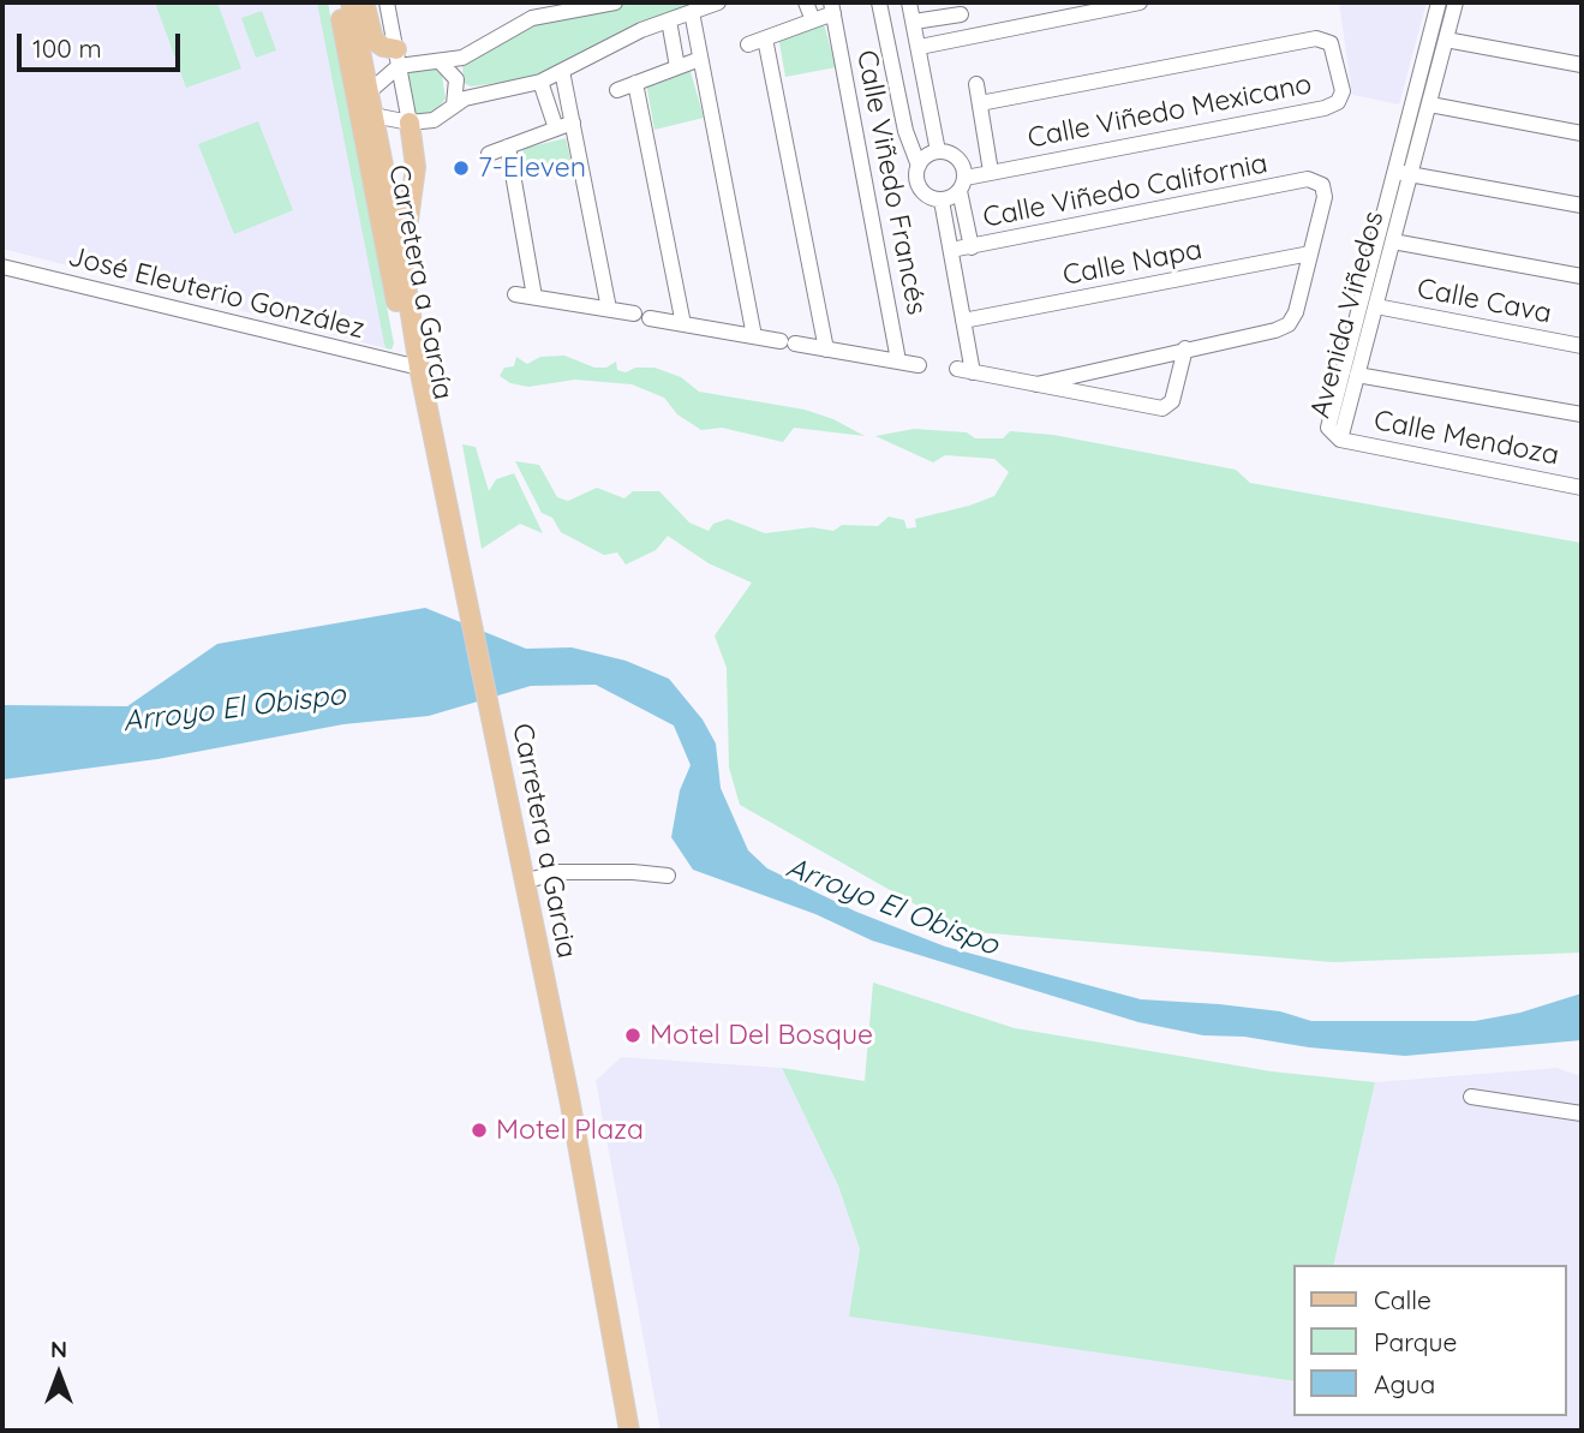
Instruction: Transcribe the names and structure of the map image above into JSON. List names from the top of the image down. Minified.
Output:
{"streets":{"main road":["Carretera a García","Carretera a Garcia"],"street":["Calle Viñedo Mexicano","Calle Viñedo Francés","Calle Viñedo California","Calle Napa","José Eleuterio González","Calle Cava","Avenida Viñedos","Calle Mendoza"]},"crossings":[["Calle Viñedo California","Calle Napa"],["Carretera a García","José Eleuterio González"],["Carretera a García","Carretera a Garcia"],["Calle Cava","Avenida Viñedos"],["Avenida Viñedos","Calle Mendoza"]],"water":["Arroyo El Obispo"],"places":["7-Eleven","Motel Del Bosque","Motel Plaza"],"legend":["Calle","Parque","Agua"],"scale_bar":"100 m","north":"top"}
